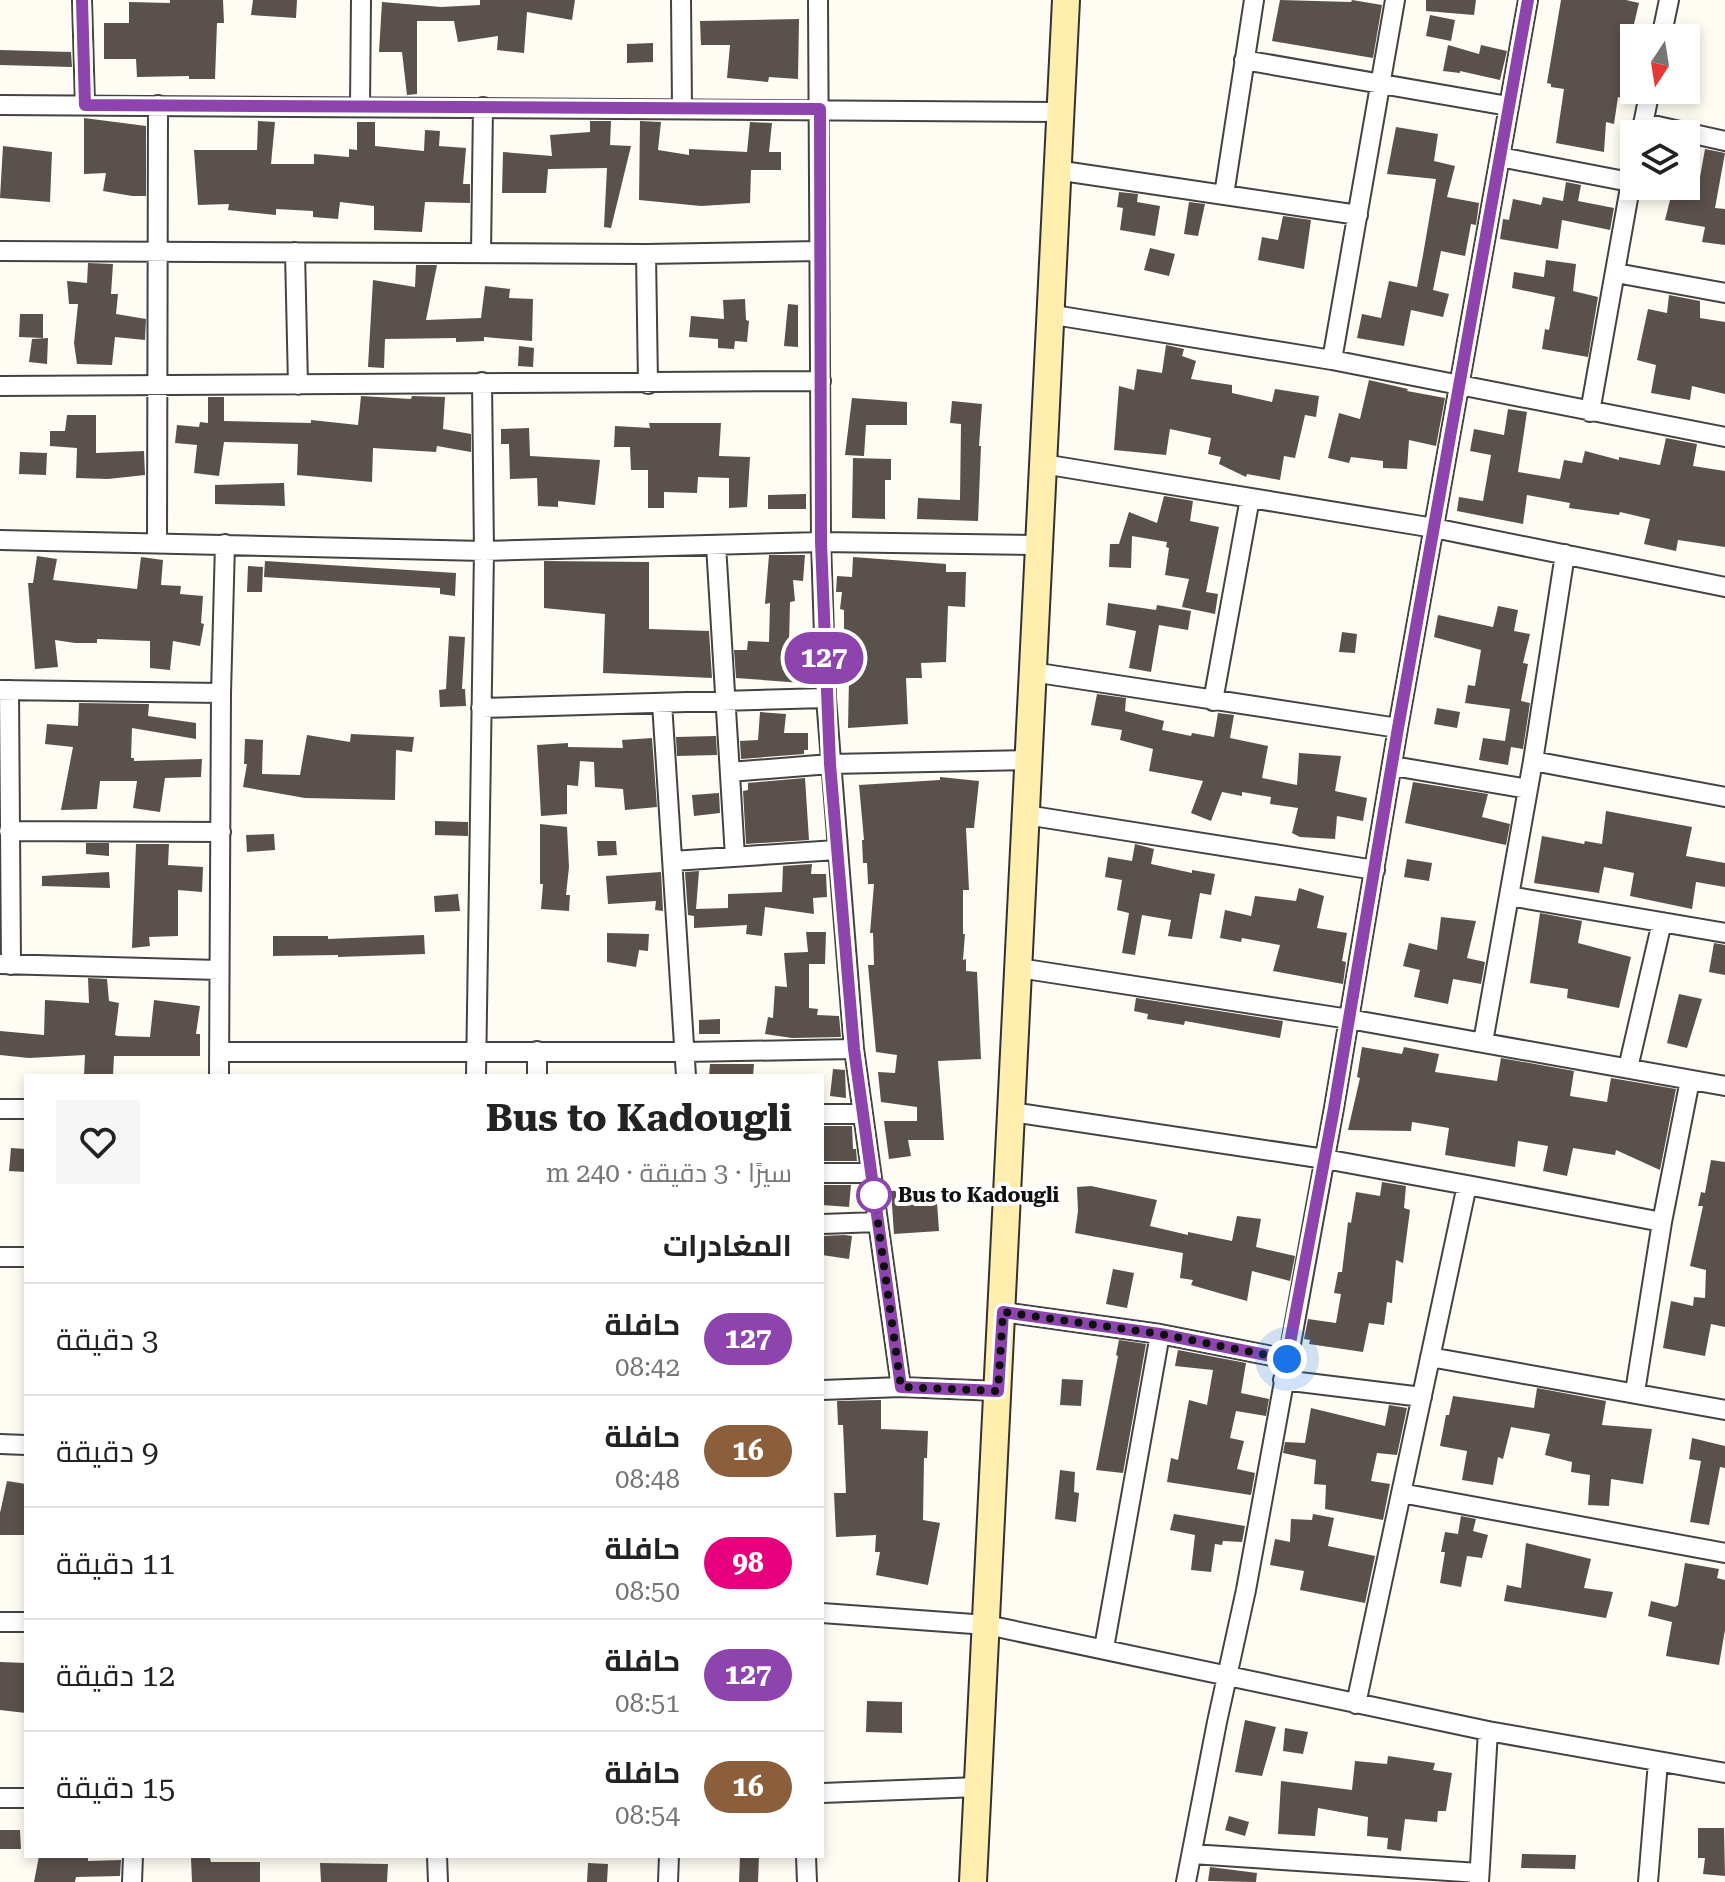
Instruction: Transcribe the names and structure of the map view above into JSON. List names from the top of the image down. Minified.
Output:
{"places":["Bus to Kadougli"],"lines":["bus line 127"],"north":"bottom","page":{"on_map":"127","heading":[["Bus to Kadougli","سيرًا · 3 دقيقة · 240 m"],"المغادرات"],"list":[{"mark":"127","name":"حافلة","note":"08:42","value":"3 دقيقة"},{"mark":"16","name":"حافلة","note":"08:48","value":"9 دقيقة"},{"mark":"98","name":"حافلة","note":"08:50","value":"11 دقيقة"},{"mark":"127","name":"حافلة","note":"08:51","value":"12 دقيقة"},{"mark":"16","name":"حافلة","note":"08:54","value":"15 دقيقة"}]}}
